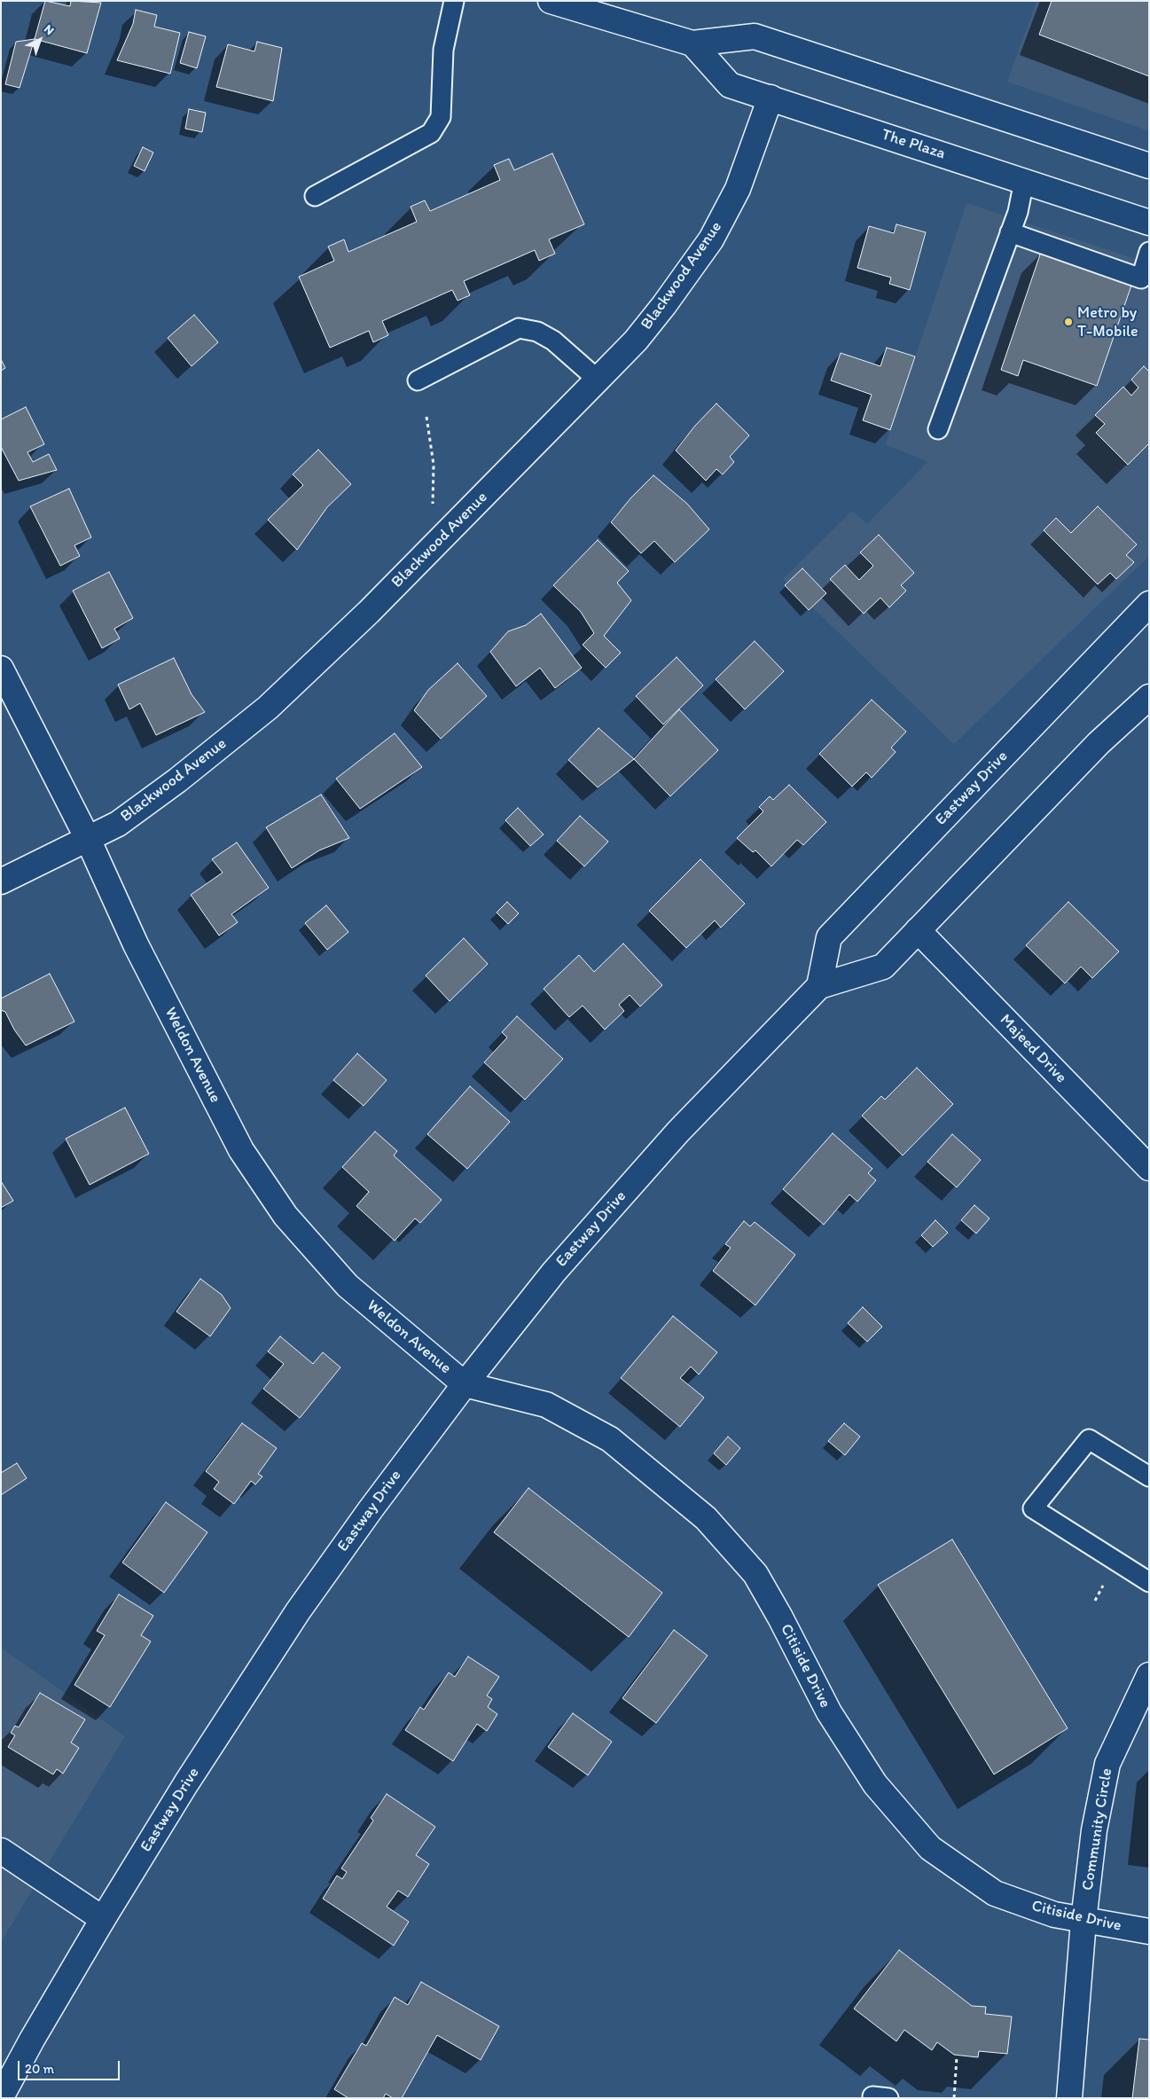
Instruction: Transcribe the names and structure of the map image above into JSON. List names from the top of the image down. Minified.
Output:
{"streets":{"street":["The Plaza","Blackwood Avenue","Eastway Drive","Majeed Drive","Weldon Avenue","Citiside Drive","Community Circle"]},"crossings":[["The Plaza","Blackwood Avenue"],["Blackwood Avenue","Weldon Avenue"],["Eastway Drive","Majeed Drive"],["Eastway Drive","Weldon Avenue"],["Eastway Drive","Citiside Drive"],["Weldon Avenue","Citiside Drive"],["Citiside Drive","Community Circle"]],"places":["Metro by T-Mobile"],"scale_bar":"20 m","north":"top right"}
